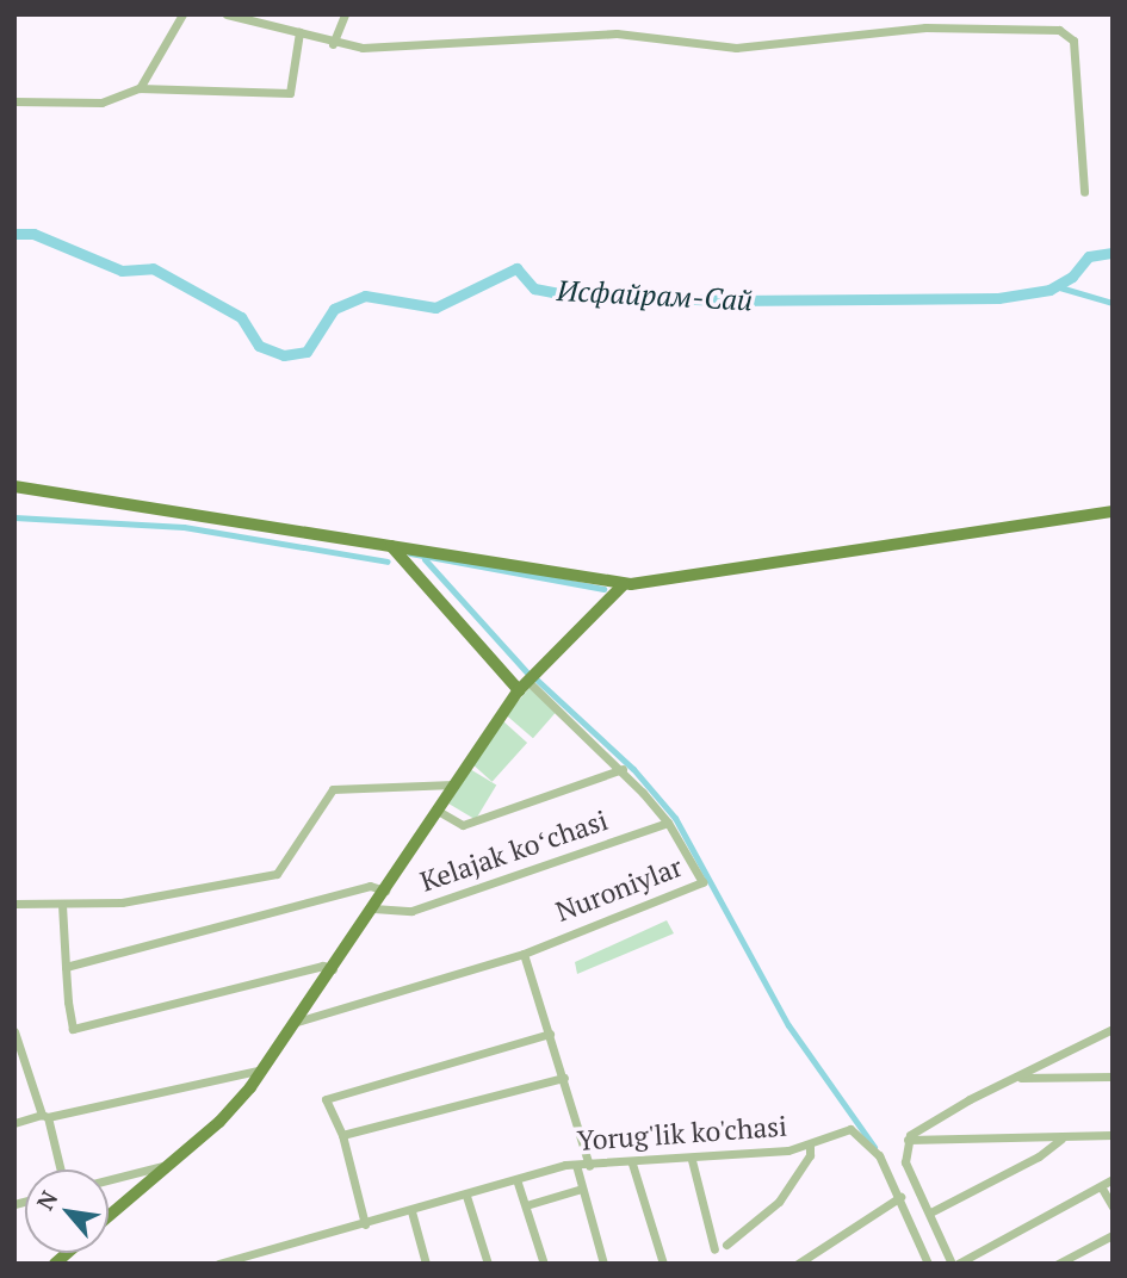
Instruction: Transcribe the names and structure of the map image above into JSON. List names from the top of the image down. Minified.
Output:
{"streets":{"street":["Kelajak koʻchasi","Nuroniylar","Yorug'lik ko'chasi"]},"crossings":[["Kelajak koʻchasi","Nuroniylar"]],"water":["Исфайрам-Сай"],"north":"top left"}
